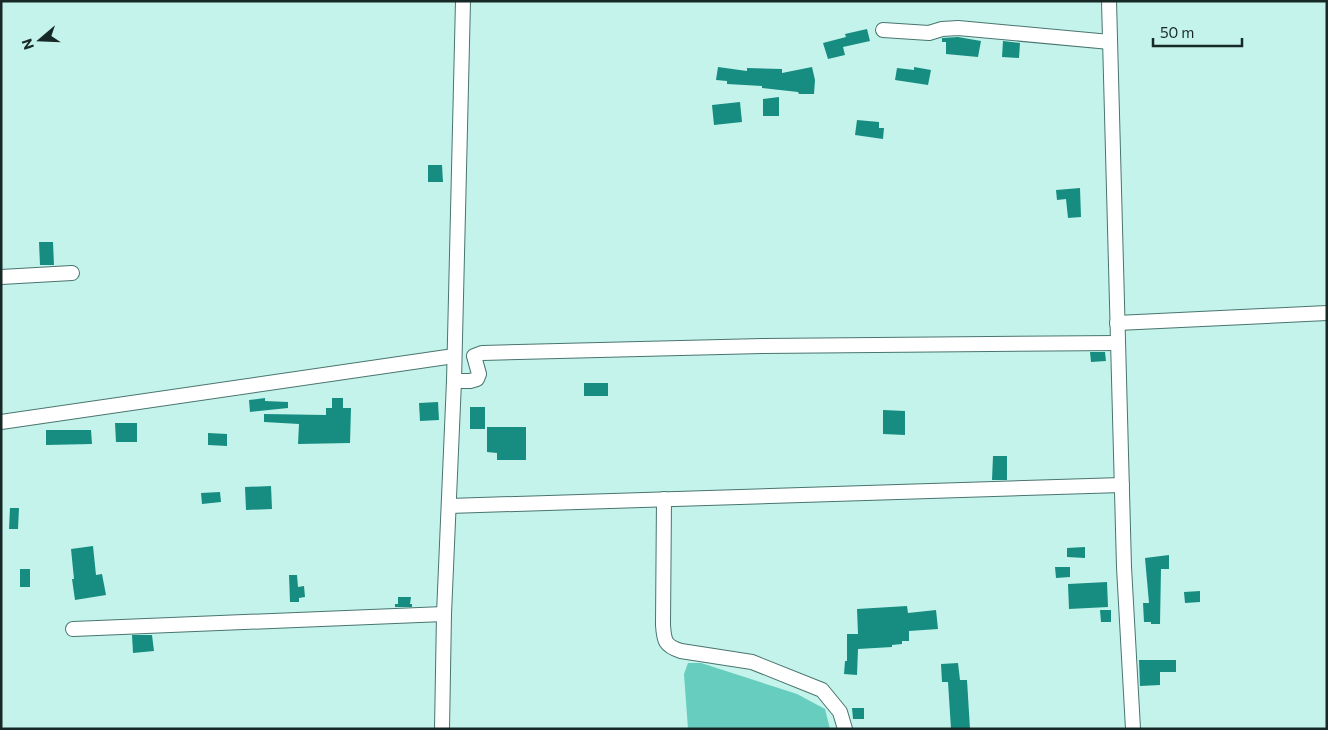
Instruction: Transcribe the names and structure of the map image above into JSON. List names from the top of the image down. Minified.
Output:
{"scale_bar":"50 m","north":"left"}
